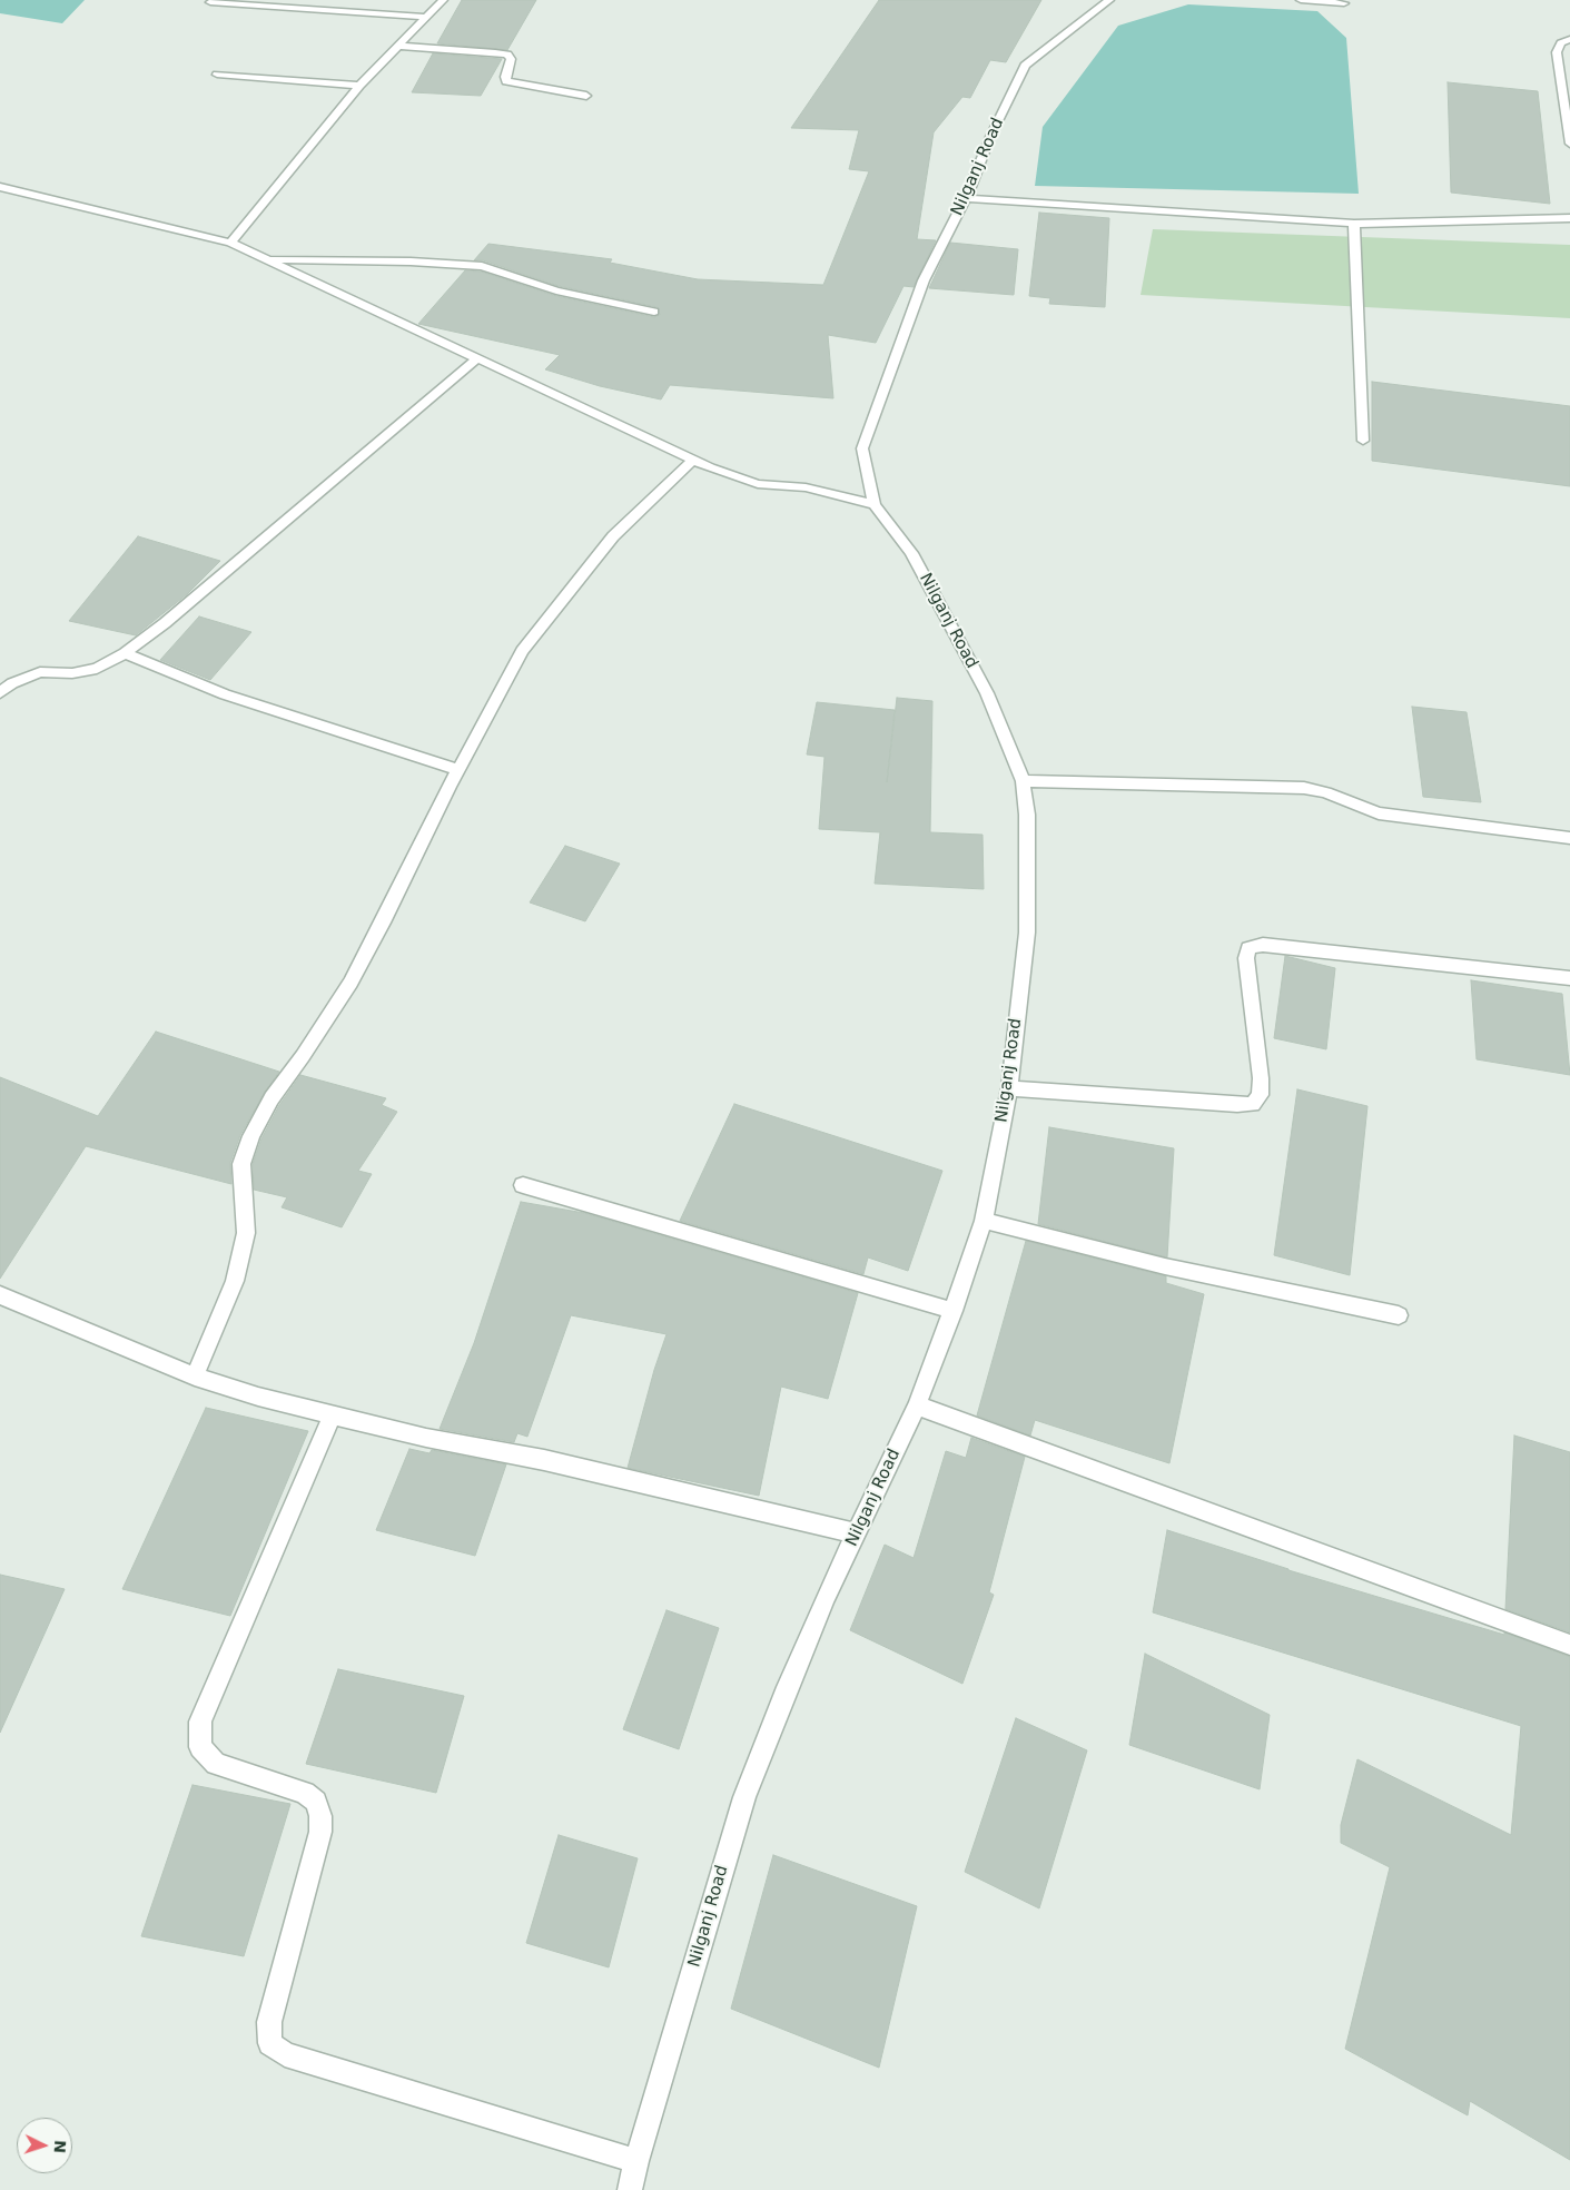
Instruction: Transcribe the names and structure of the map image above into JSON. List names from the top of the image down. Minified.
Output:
{"streets":{"street":["Nilganj Road"]},"north":"right"}
